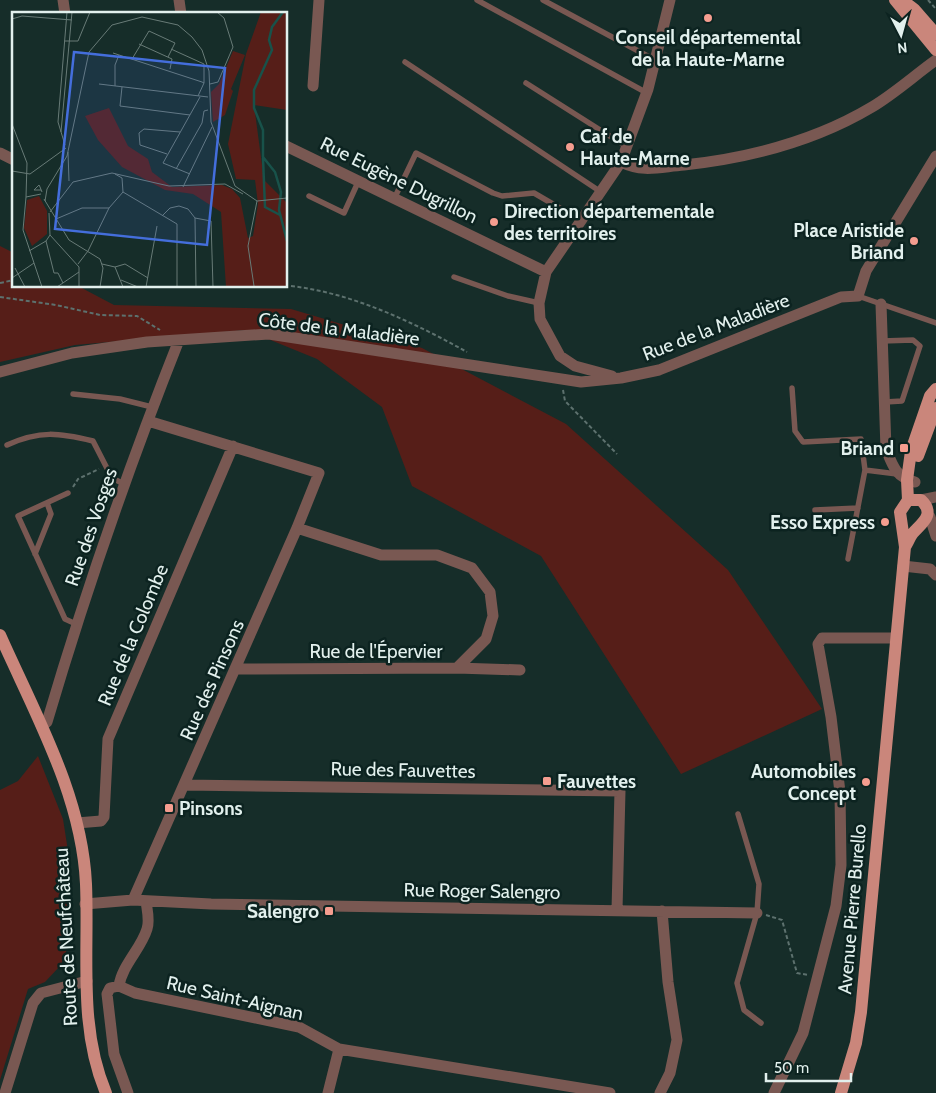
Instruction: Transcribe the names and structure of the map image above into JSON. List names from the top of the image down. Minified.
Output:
{"streets":{"main road":["Avenue Pierre Burello","Route de Neufchâteau"],"street":["Rue Eugène Dugrillon","Rue de la Maladière","Côte de la Maladière","Rue des Vosges","Rue de la Colombe","Rue de l'Épervier","Rue des Pinsons","Rue des Fauvettes","Rue Roger Salengro","Rue Saint-Aignan"]},"crossings":[["Rue de la Maladière","Côte de la Maladière"],["Côte de la Maladière","Rue des Vosges"],["Rue des Vosges","Route de Neufchâteau"],["Rue de la Colombe","Rue des Pinsons"],["Rue de la Colombe","Route de Neufchâteau"],["Rue de l'Épervier","Rue des Pinsons"],["Rue des Pinsons","Rue des Fauvettes"],["Rue des Pinsons","Rue Roger Salengro"],["Rue des Fauvettes","Rue Roger Salengro"],["Rue Roger Salengro","Route de Neufchâteau"]],"places":{"other":["Conseil départemental de la Haute-Marne","Caf de Haute-Marne","Direction départementale des territoires","Place Aristide Briand","Esso Express","Automobiles Concept"],"transit":["Briand","Fauvettes","Pinsons","Salengro"]},"scale_bar":"50 m","north":"bottom"}
